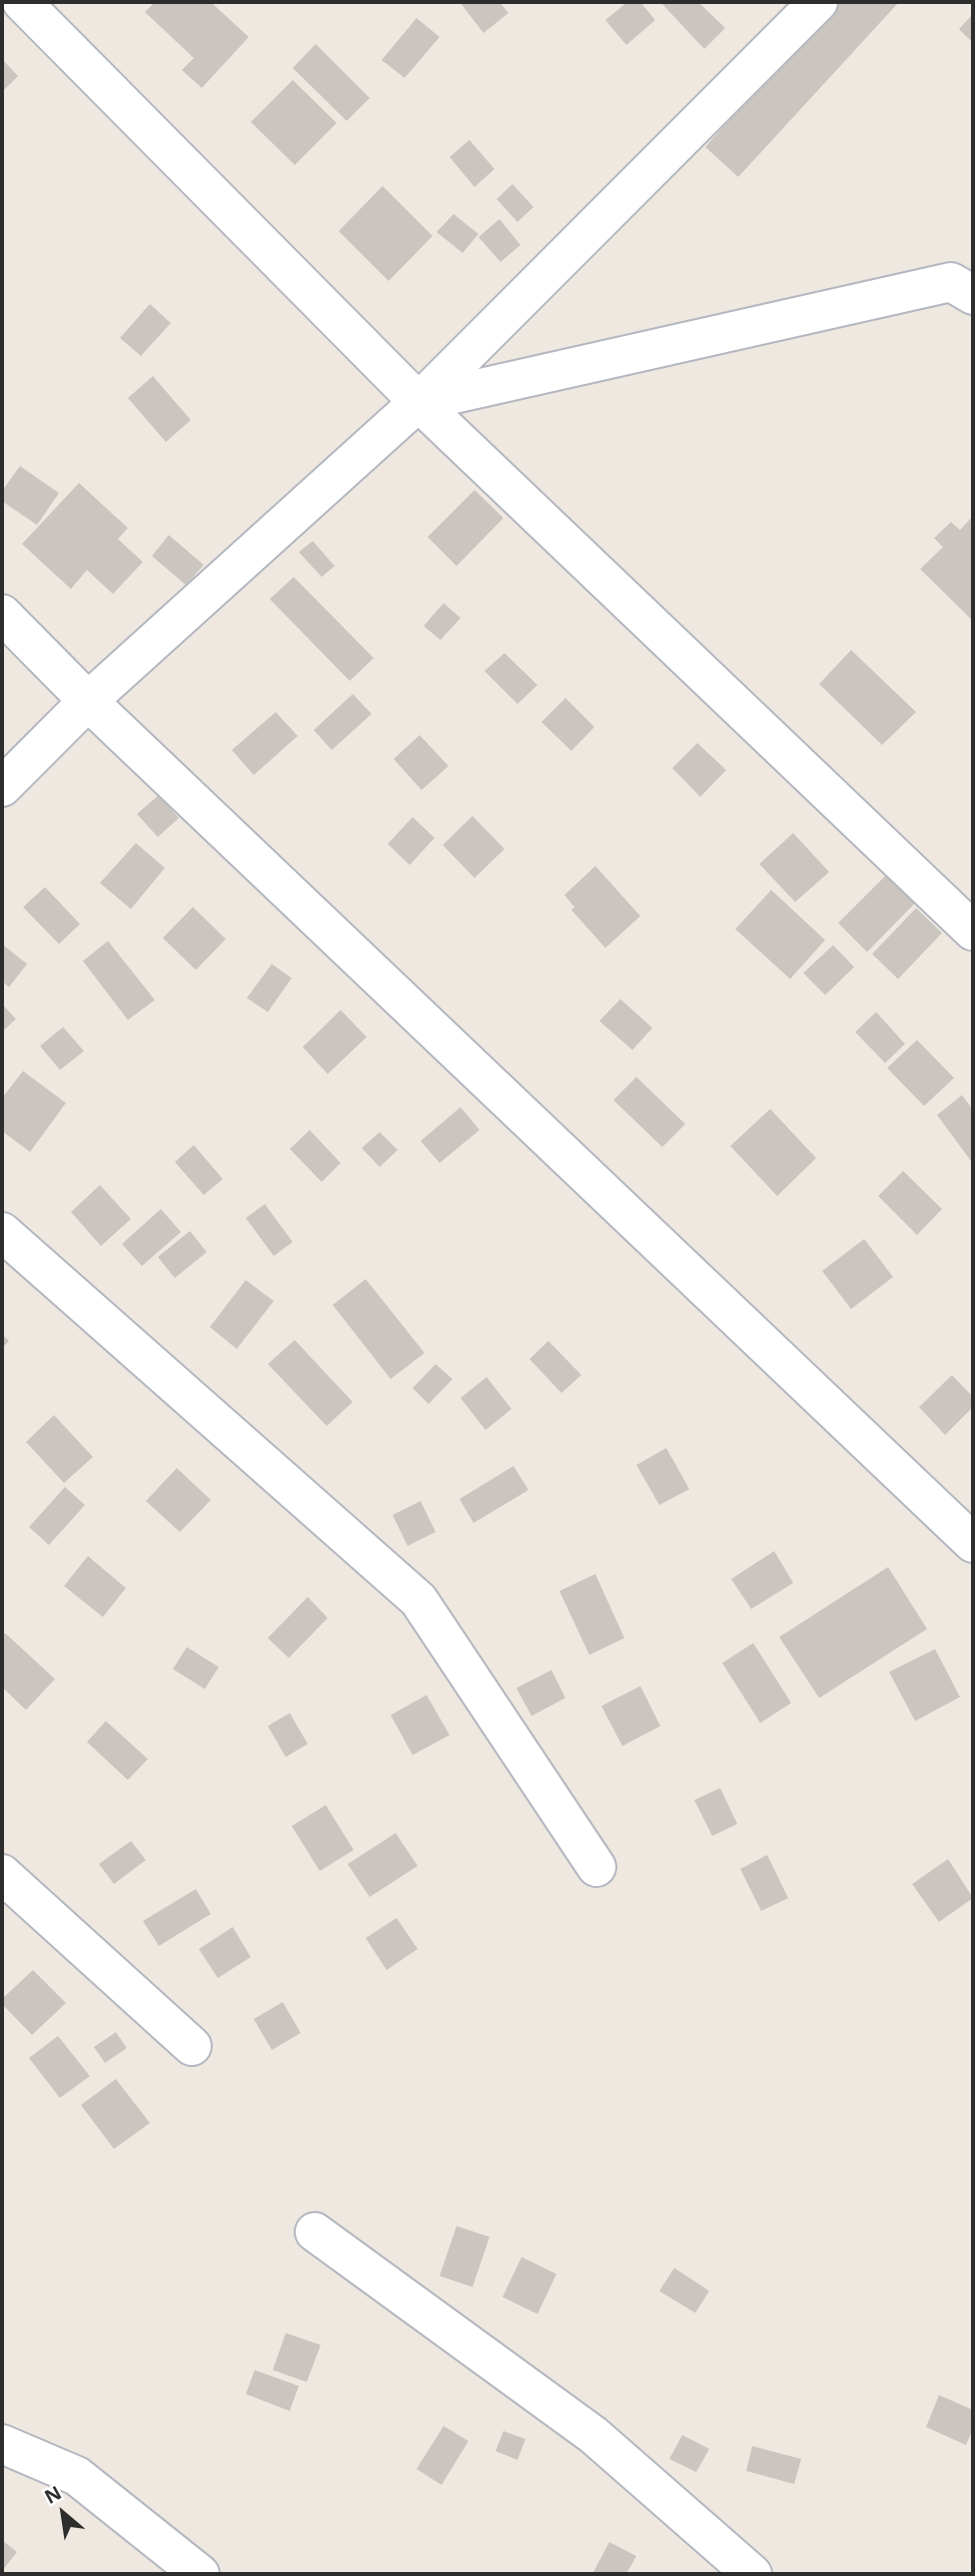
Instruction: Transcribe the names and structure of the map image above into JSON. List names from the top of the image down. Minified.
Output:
{"north":"top left"}
